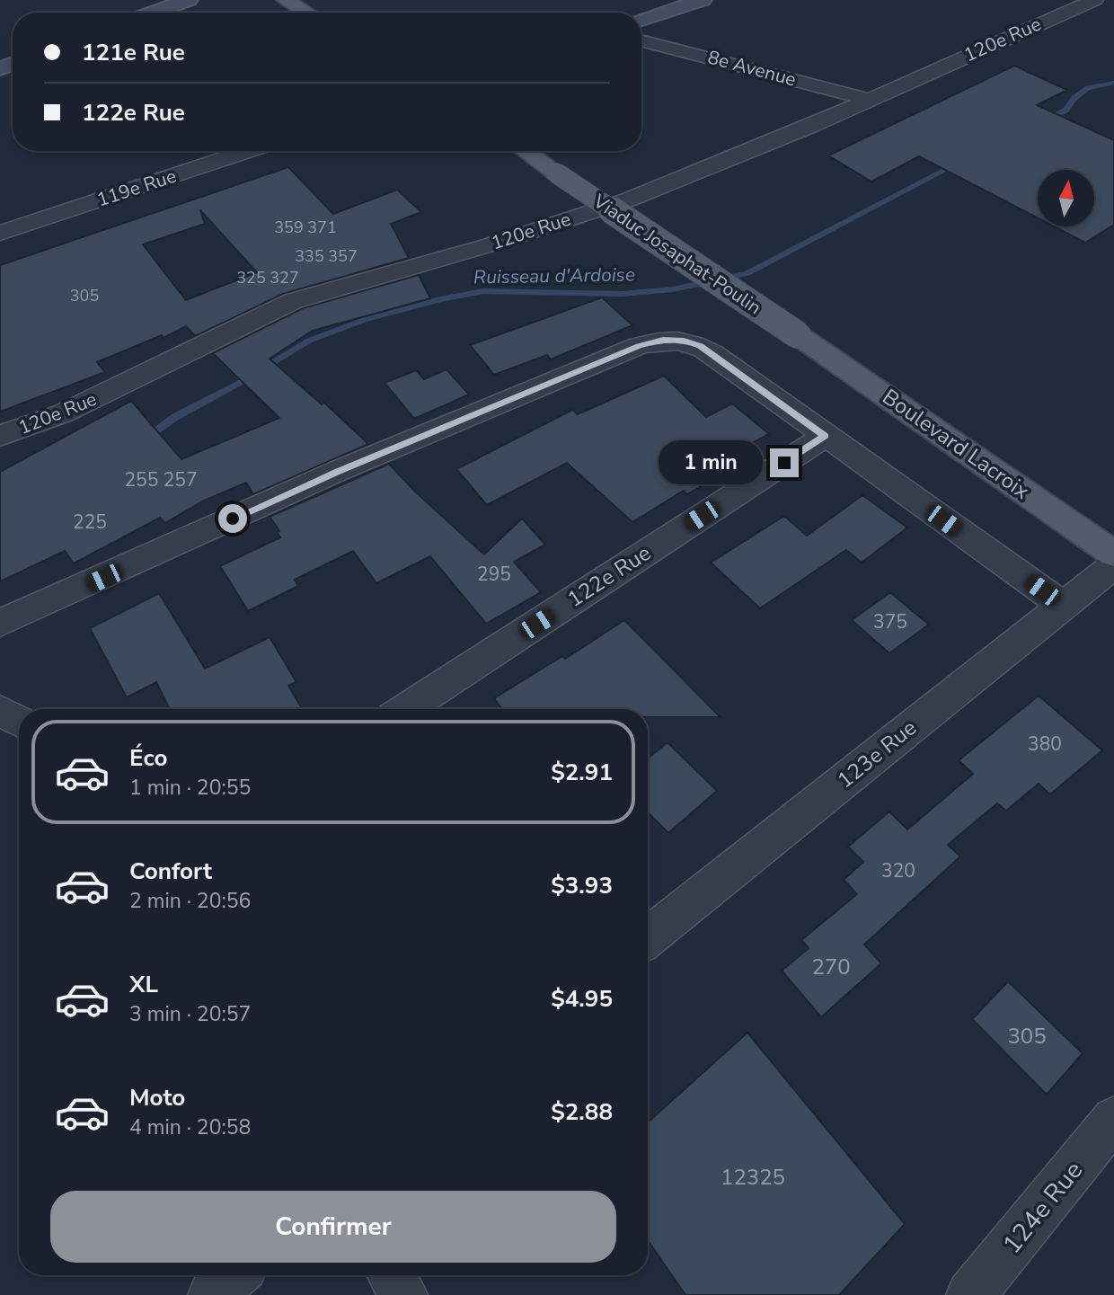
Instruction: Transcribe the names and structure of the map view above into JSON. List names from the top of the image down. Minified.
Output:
{"streets":{"main road":["Viaduc Josaphat-Poulin","Boulevard Lacroix"],"street":["120e Rue","8e Avenue","119e Rue","122e Rue","123e Rue","124e Rue"]},"crossings":[["120e Rue","8e Avenue"],["Viaduc Josaphat-Poulin","Boulevard Lacroix"]],"water":["Ruisseau d'Ardoise"],"house_numbers":["359 371","335 357","325 327","305","255 257","225","295","375","380","320","270","305","12325"],"north":"top","page":{"banner":["121e Rue","122e Rue"],"bubble":"1 min","list":[{"name":"Éco","note":"1 min · 20:55","value":"$2.91"},{"name":"Confort","note":"2 min · 20:56","value":"$3.93"},{"name":"XL","note":"3 min · 20:57","value":"$4.95"},{"name":"Moto","note":"4 min · 20:58","value":"$2.88"}],"buttons":"Confirmer"}}
